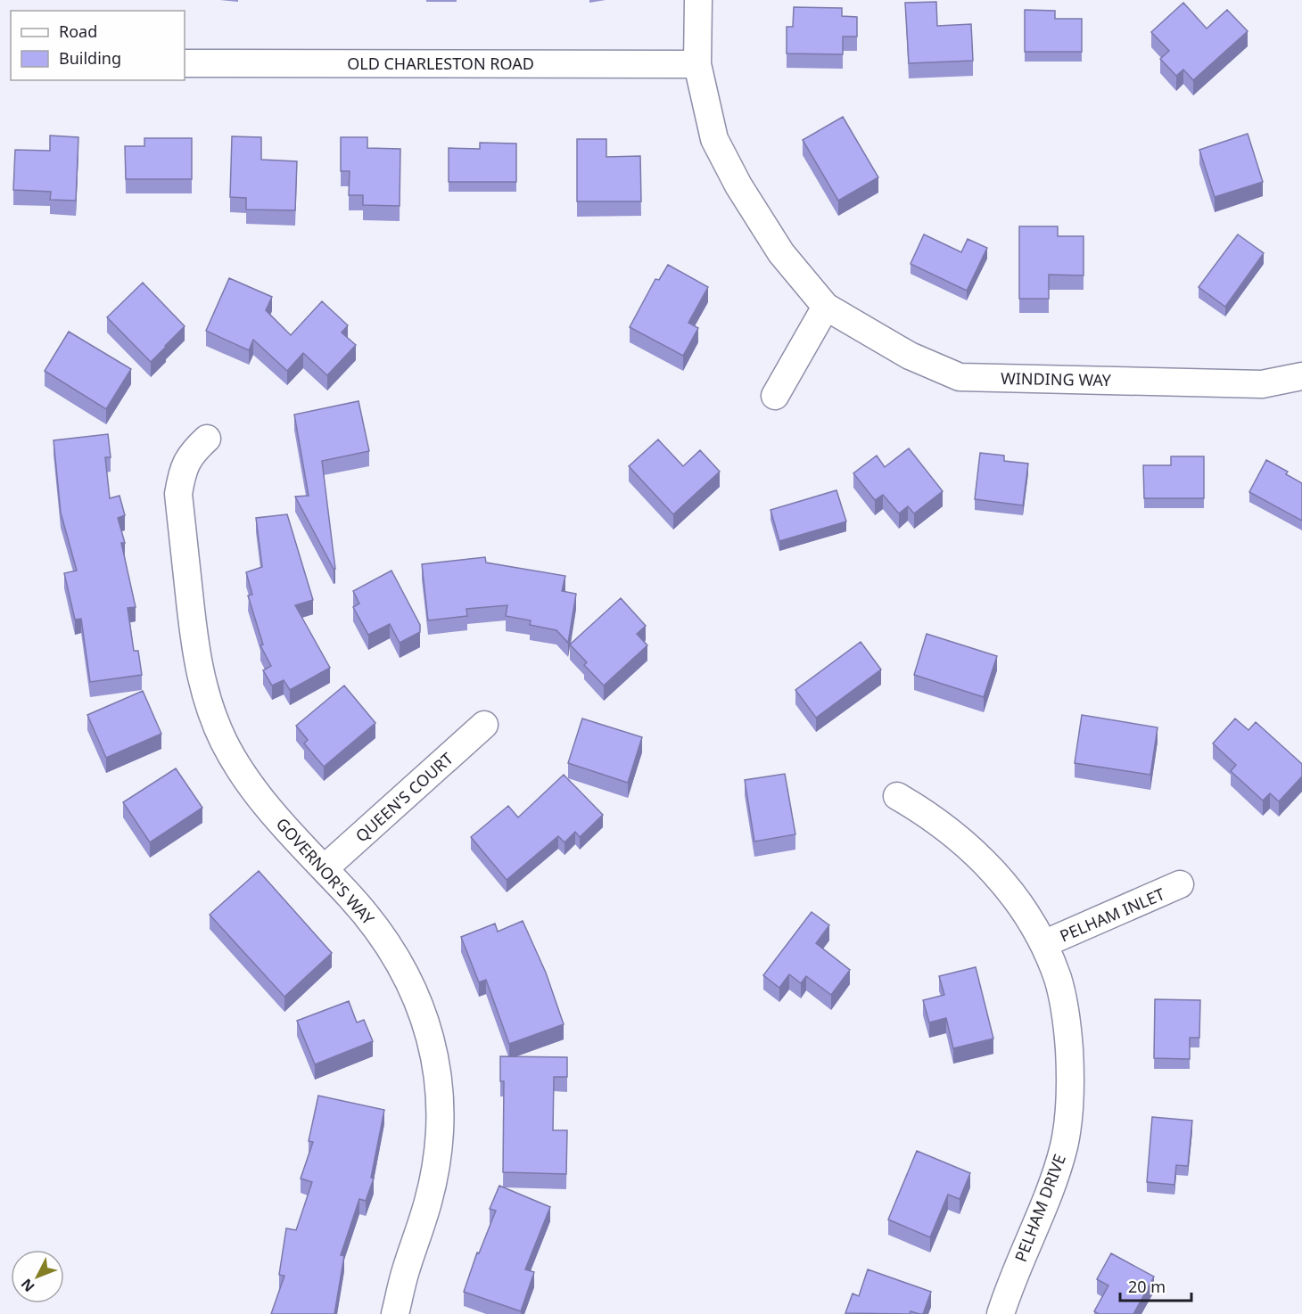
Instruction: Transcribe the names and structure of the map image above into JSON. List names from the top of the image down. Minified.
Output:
{"streets":{"street":["OLD CHARLESTON ROAD","WINDING WAY","QUEEN'S COURT","GOVERNOR'S WAY","PELHAM INLET","PELHAM DRIVE"]},"crossings":[["OLD CHARLESTON ROAD","WINDING WAY"],["QUEEN'S COURT","GOVERNOR'S WAY"],["PELHAM INLET","PELHAM DRIVE"]],"legend":["Road","Building"],"scale_bar":"20 m","north":"bottom left"}
